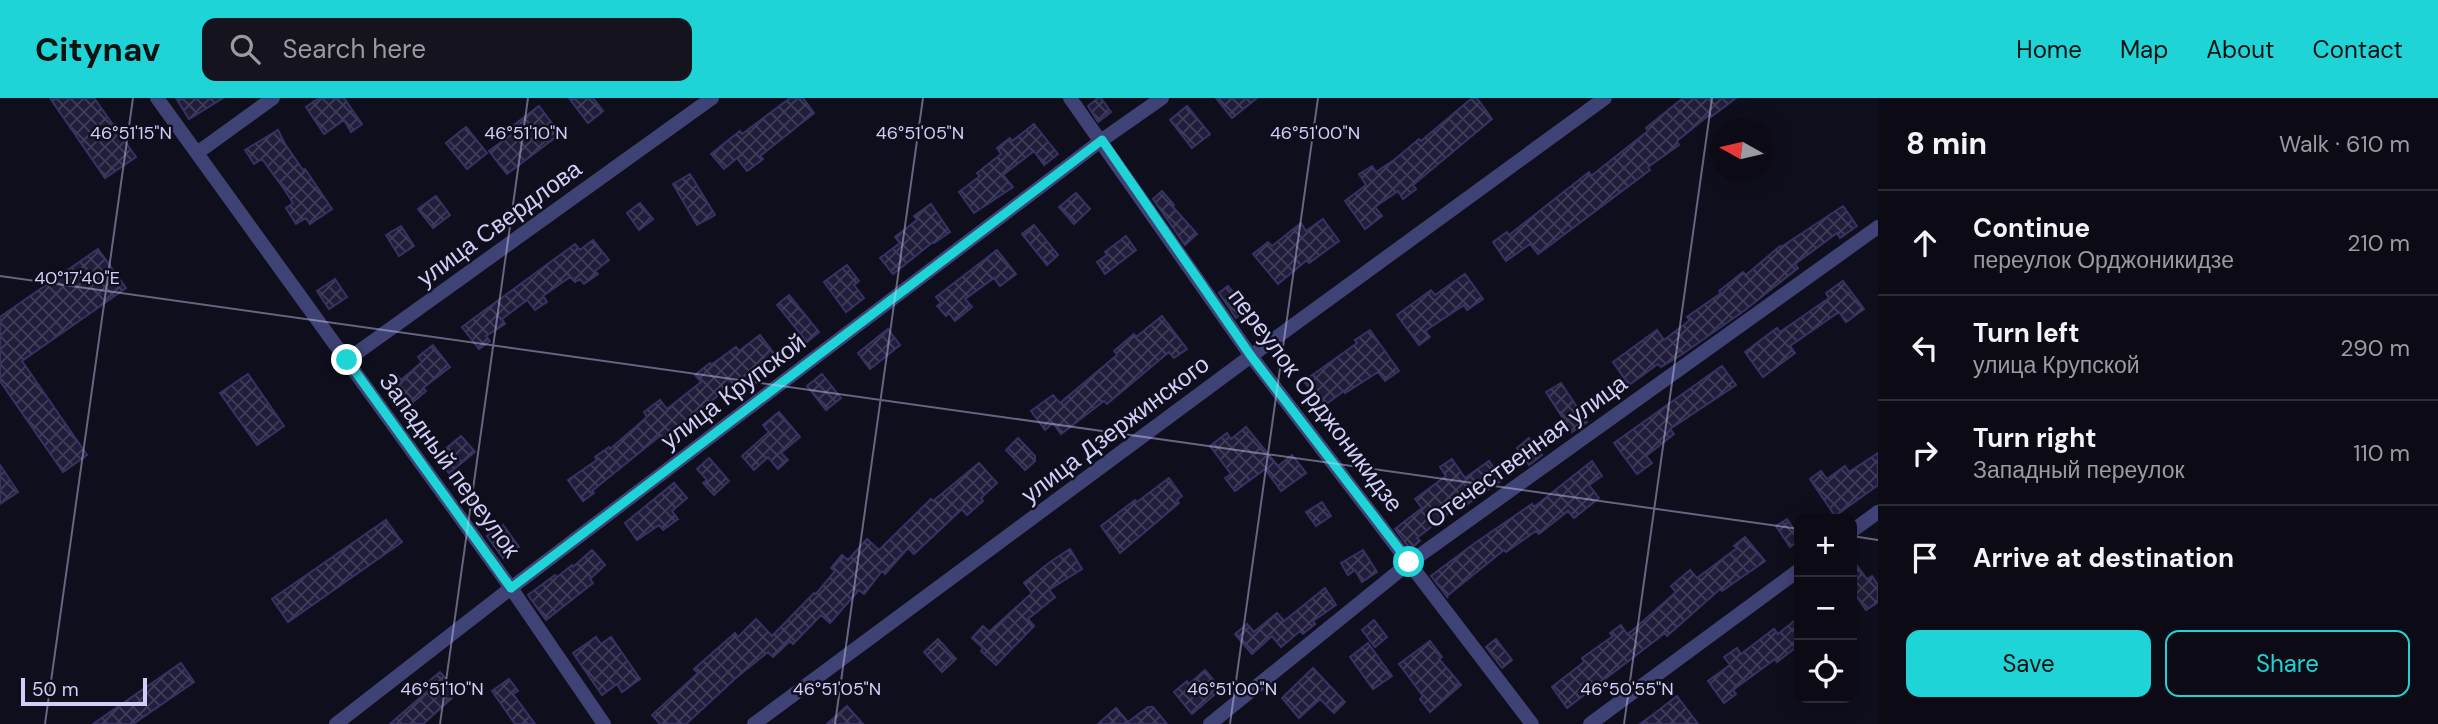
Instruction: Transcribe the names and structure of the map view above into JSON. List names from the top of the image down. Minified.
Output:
{"streets":{"street":["улица Свердлова","улица Крупской","переулок Орджоникидзе","улица Дзержинского","Отечественная улица","Западный переулок"]},"crossings":[["улица Свердлова","Западный переулок"],["улица Крупской","переулок Орджоникидзе"],["улица Крупской","Западный переулок"],["переулок Орджоникидзе","улица Дзержинского"],["переулок Орджоникидзе","Отечественная улица"]],"scale_bar":"50 m","north":"left","page":{"header":"Citynav","search":"Search here","nav":["Home","Map","About","Contact"],"heading":["8 min","Walk · 610 m"],"list":[["Continue","переулок Орджоникидзе","210 m"],["Turn left","улица Крупской","290 m"],["Turn right","Западный переулок","110 m"],"Arrive at destination"],"map_buttons":["+","−"],"buttons":["Save","Share"],"scale":"50 m"},"coordinates":["46°51'15\"N","46°51'10\"N","46°51'05\"N","46°51'00\"N","40°17'40\"E","46°50'55\"N"]}
